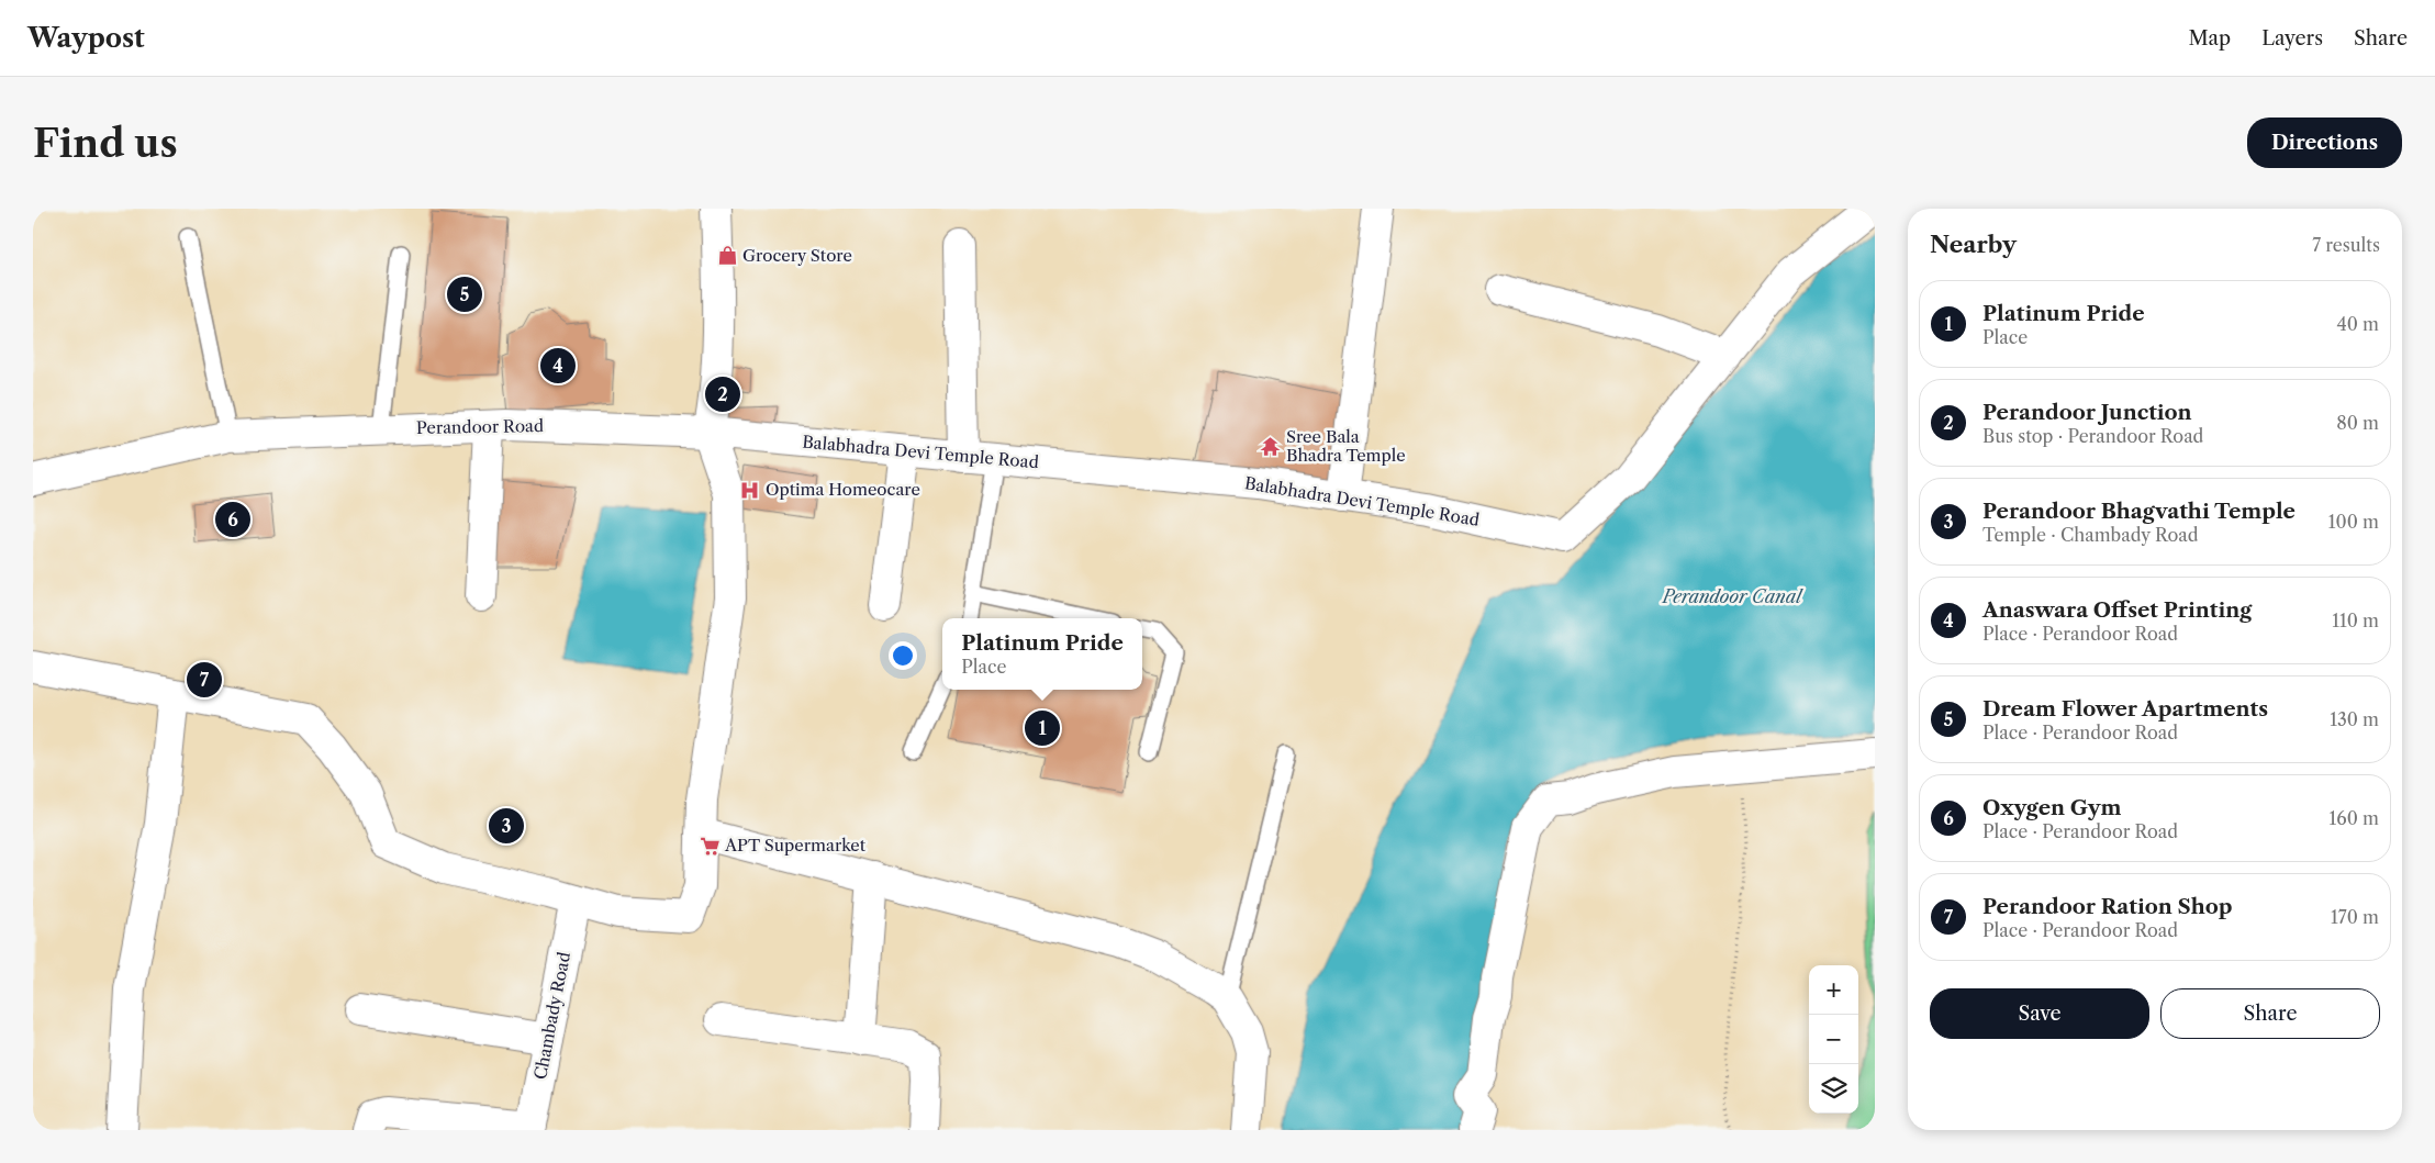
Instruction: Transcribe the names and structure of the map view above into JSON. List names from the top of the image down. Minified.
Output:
{"streets":{"street":["Perandoor Road","Balabhadra Devi Temple Road","Chambady Road"]},"crossings":[["Perandoor Road","Balabhadra Devi Temple Road"]],"water":["Perandoor Canal"],"places":{"shop":["Grocery Store"],"temple":["Sree Bala Bhadra Temple"],"hospital":["Optima Homeocare"],"supermarket":["APT Supermarket"]},"page":{"header":"Waypost","nav":["Map","Layers","Share"],"buttons":["Directions",["Save","Share"]],"title":"Find us","heading":["Nearby","7 results"],"pins":["5","4","2","6","7","1","3"],"list":[{"mark":"1","name":"Platinum Pride","note":"Place","value":"40 m"},{"mark":"2","name":"Perandoor Junction","note":"Bus stop · Perandoor Road","value":"80 m"},{"mark":"3","name":"Perandoor Bhagvathi Temple","note":"Temple · Chambady Road","value":"100 m"},{"mark":"4","name":"Anaswara Offset Printing","note":"Place · Perandoor Road","value":"110 m"},{"mark":"5","name":"Dream Flower Apartments","note":"Place · Perandoor Road","value":"130 m"},{"mark":"6","name":"Oxygen Gym","note":"Place · Perandoor Road","value":"160 m"},{"mark":"7","name":"Perandoor Ration Shop","note":"Place · Perandoor Road","value":"170 m"}],"popup":["Platinum Pride","Place"],"map_buttons":["+","−"]}}
